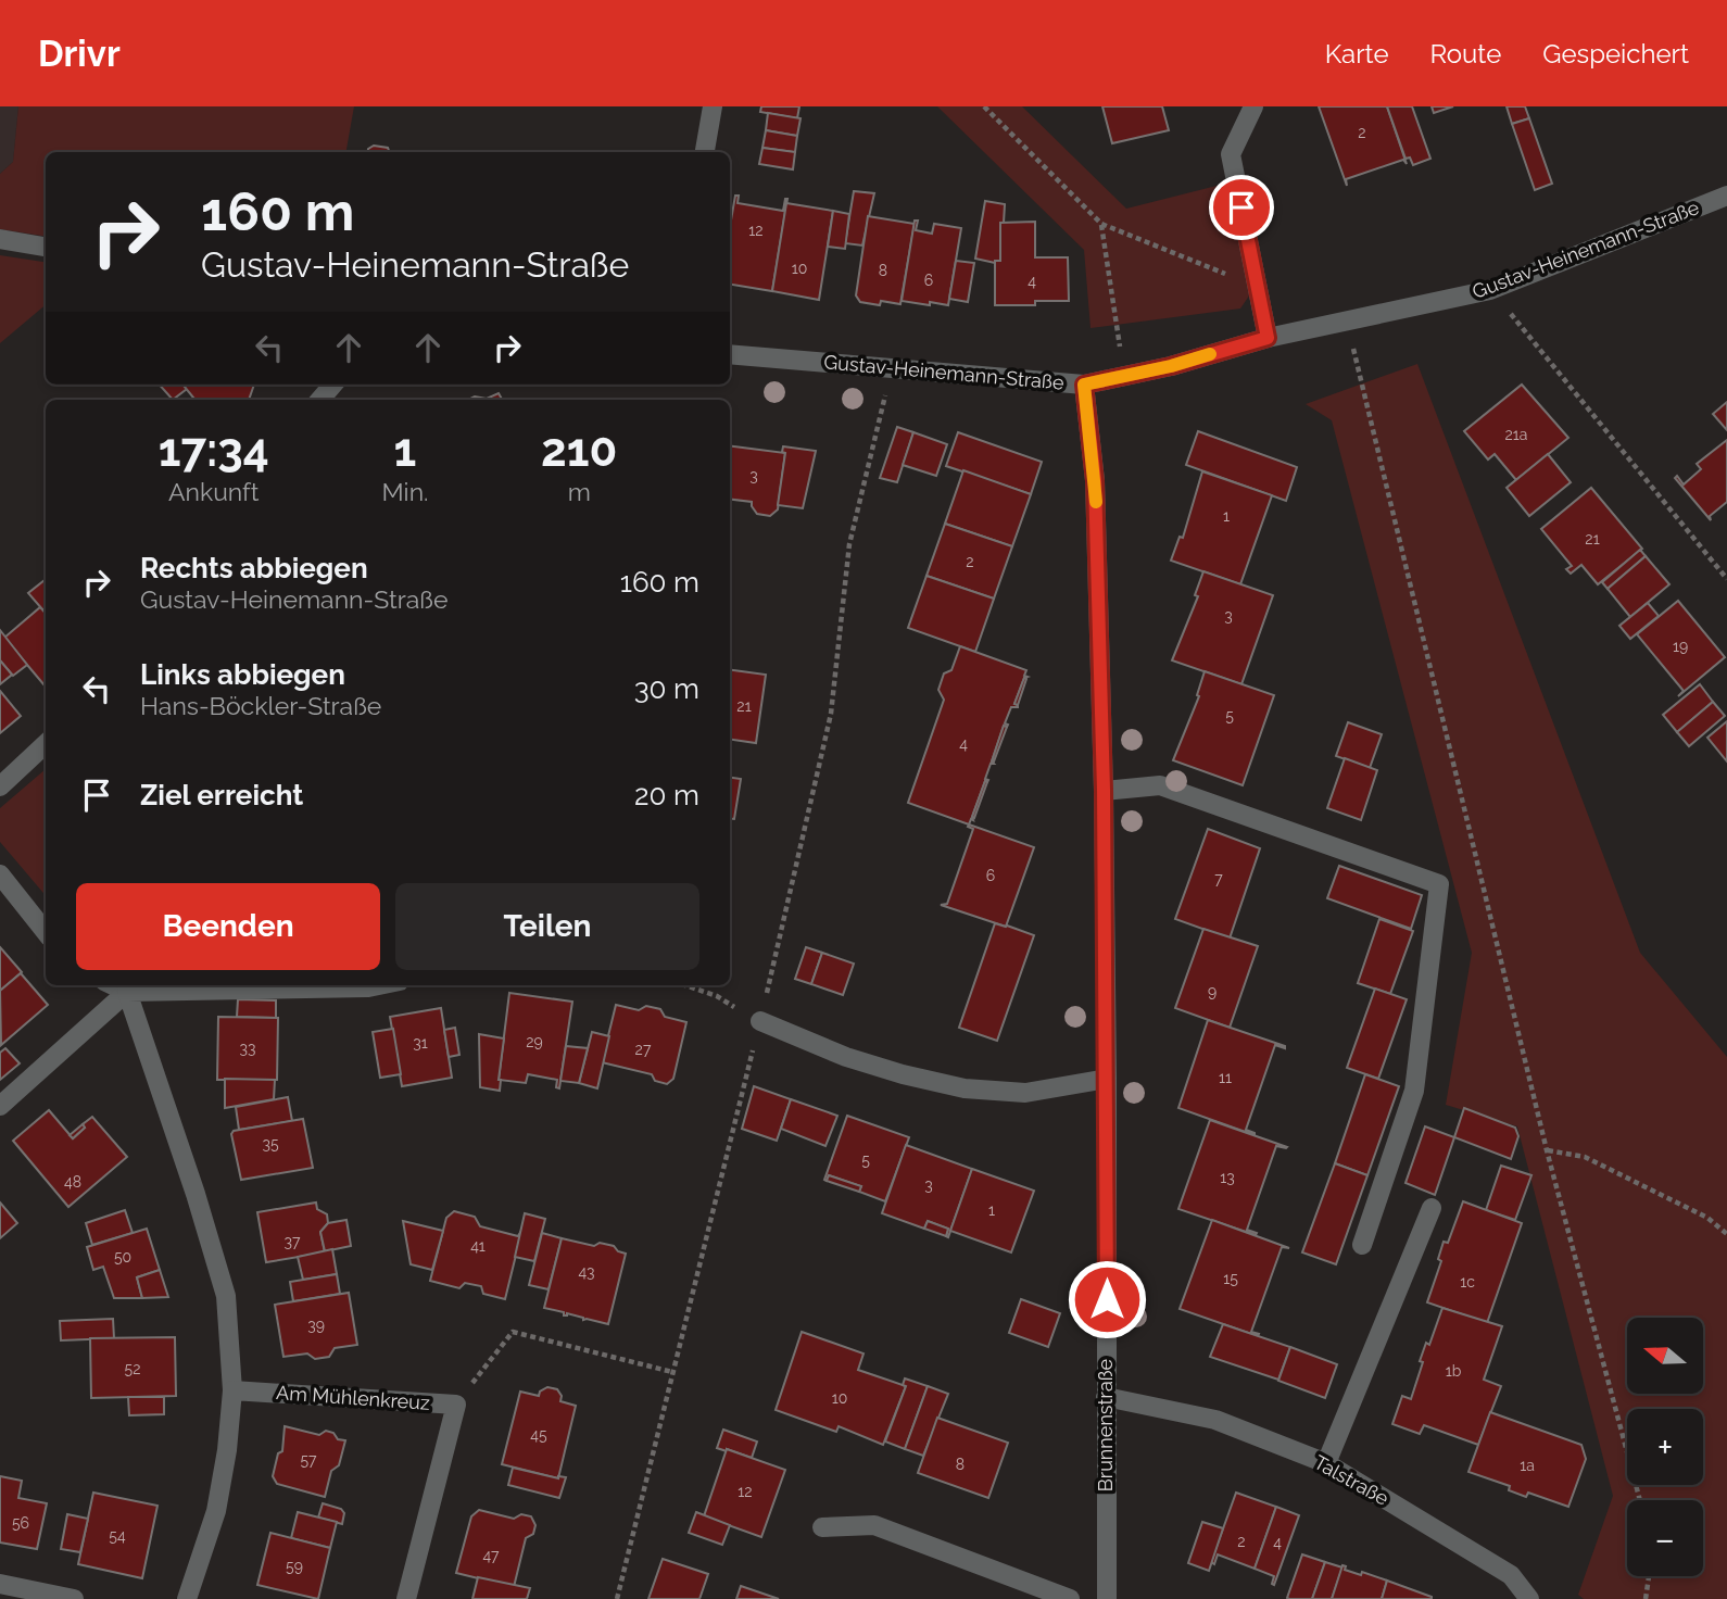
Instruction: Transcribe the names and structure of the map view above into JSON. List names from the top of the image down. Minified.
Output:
{"streets":{"street":["Gustav-Heinemann-Straße","Am Mühlenkreuz","Brunnenstraße","Talstraße"]},"crossings":[["Gustav-Heinemann-Straße","Brunnenstraße"],["Brunnenstraße","Talstraße"]],"house_numbers":["2","12","10","8","6","4","21a","3","1","21","2","3","19","21","5","4","6","7","9","29","31","33","27","11","35","5","13","48","3","1","37","41","50","43","15","1c","39","52","1b","10","45","57","8","1a","12","56","54","2","4","47","59"],"north":"left","page":{"header":"Drivr","nav":["Karte","Route","Gespeichert"],"turn":["160 m","Gustav-Heinemann-Straße"],"eta":["17:34","Ankunft","1","Min.","210","m"],"list":[{"name":"Rechts abbiegen","note":"Gustav-Heinemann-Straße","value":"160 m"},{"name":"Links abbiegen","note":"Hans-Böckler-Straße","value":"30 m"},{"name":"Ziel erreicht","value":"20 m"}],"buttons":["Beenden","Teilen"],"map_buttons":["+","−"]}}
